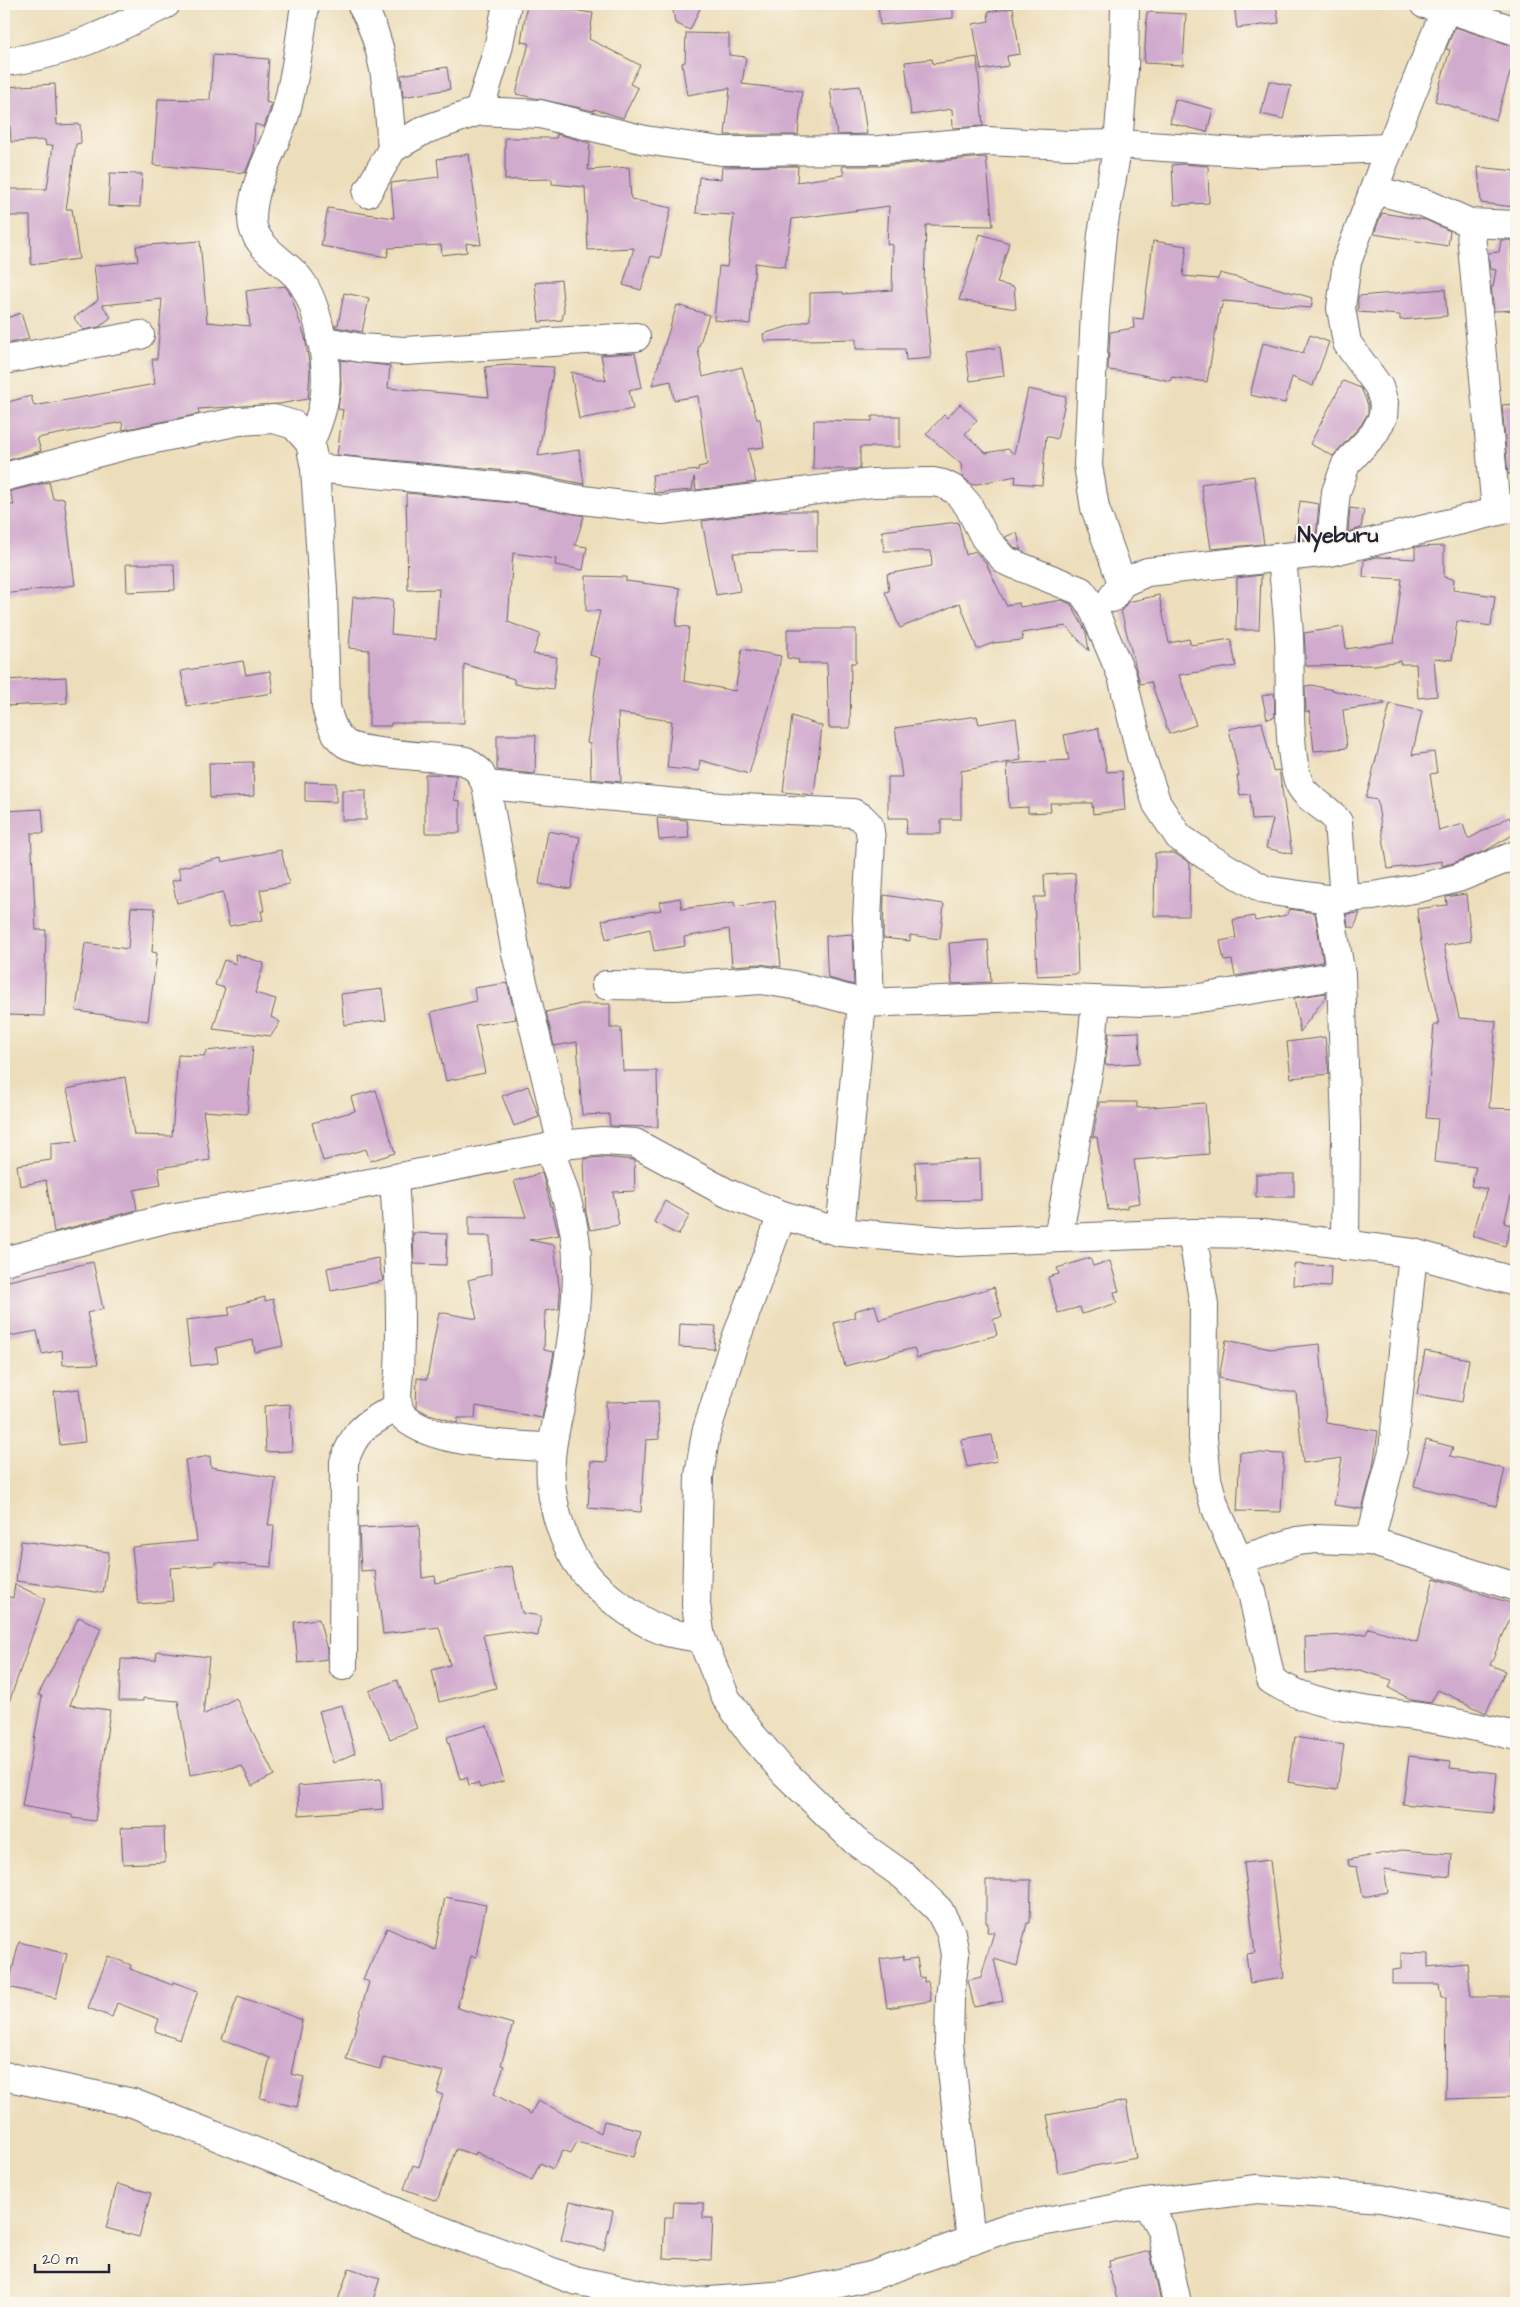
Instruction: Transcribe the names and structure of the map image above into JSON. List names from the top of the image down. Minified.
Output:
{"districts":["Nyeburu"],"scale_bar":"20 m"}
